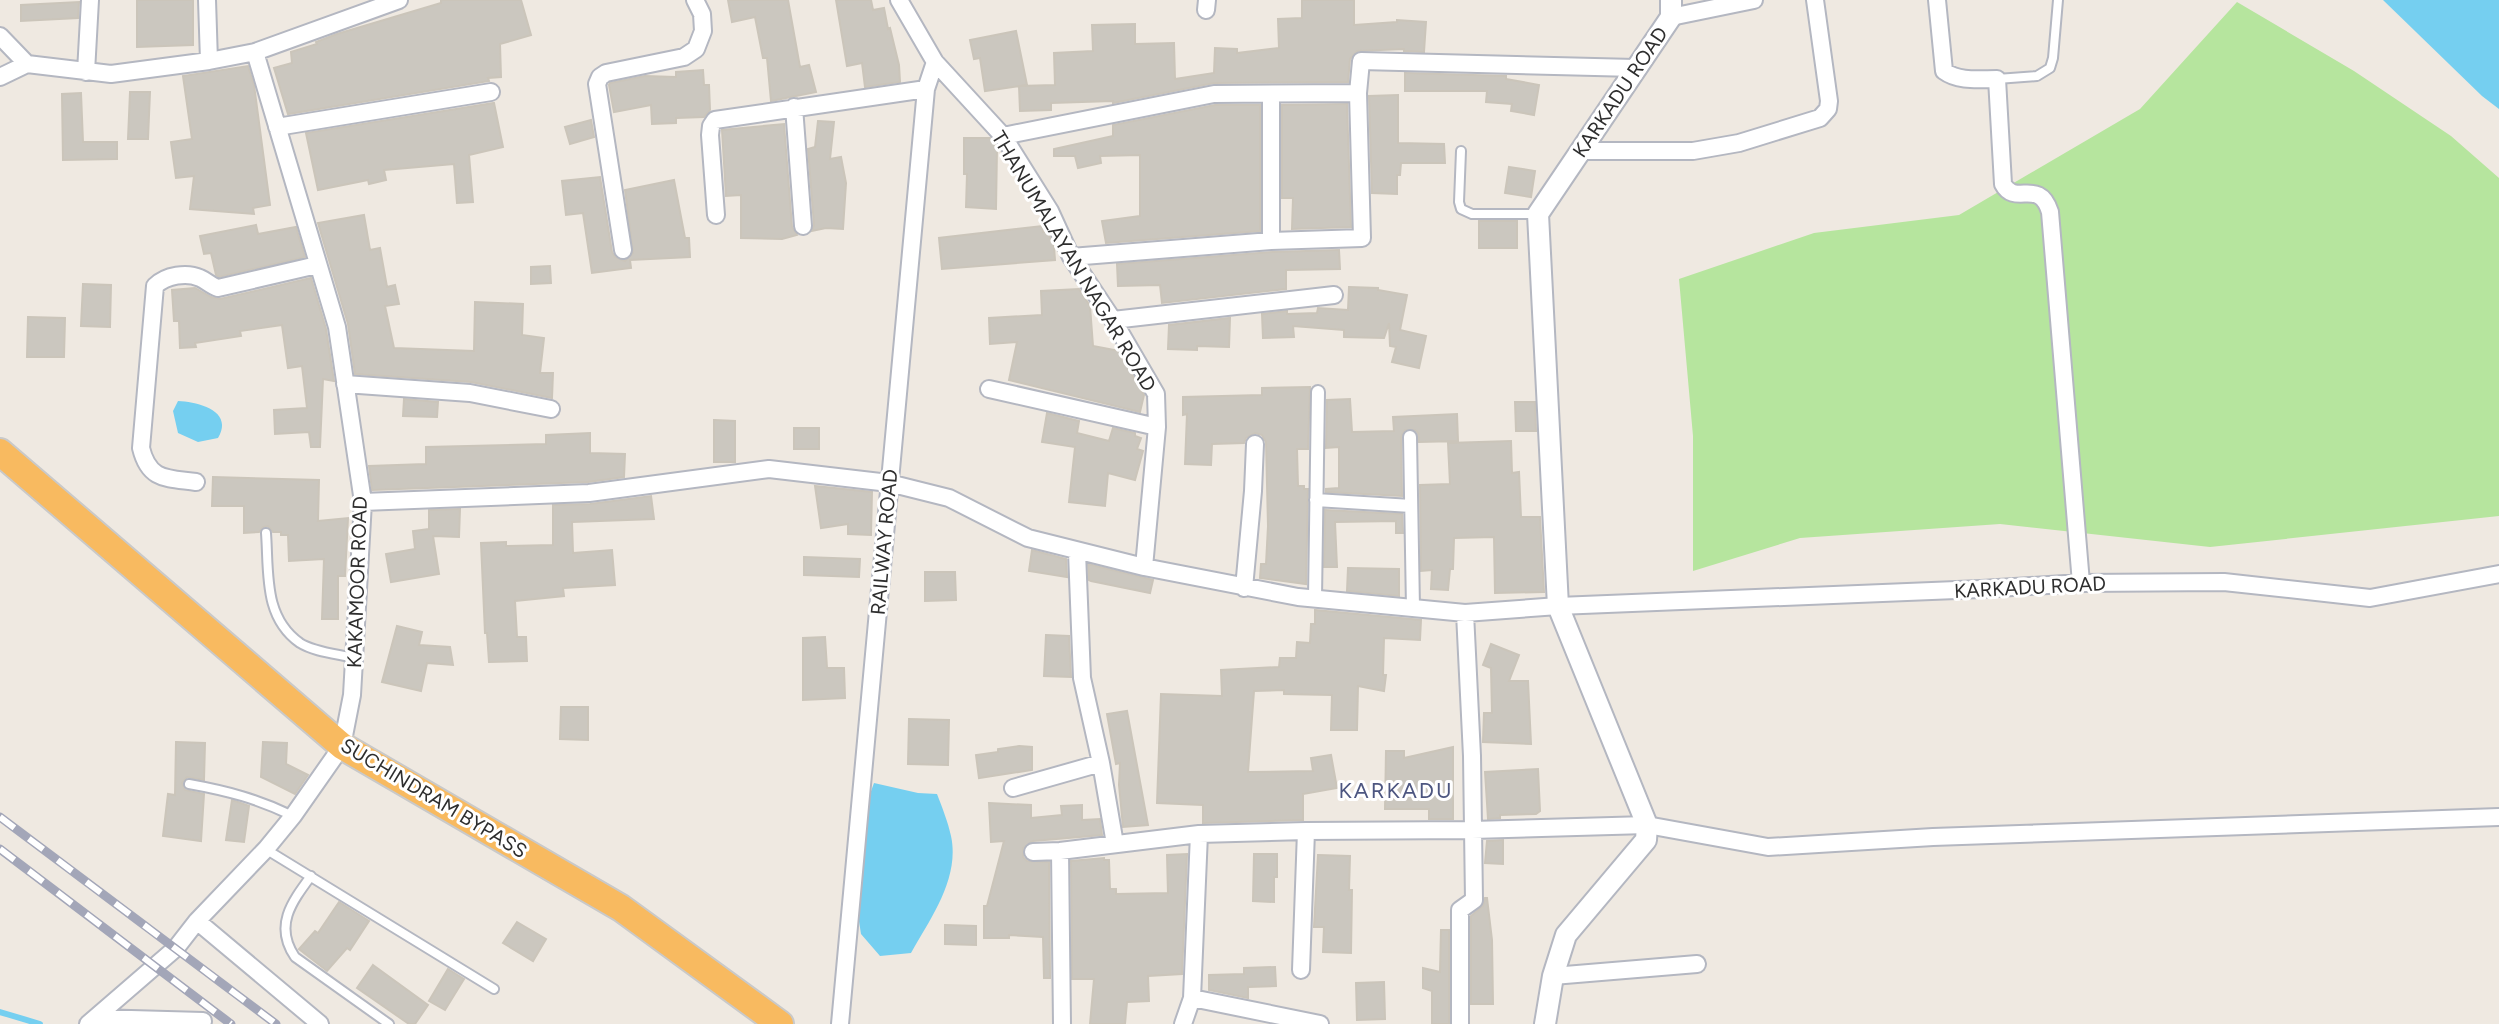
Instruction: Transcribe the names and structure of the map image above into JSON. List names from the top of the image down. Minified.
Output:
{"streets":{"highway":["SUCHINDRAM BYPASS"],"street":["KARKADU ROAD","THANUMALAYAN NAGAR ROAD","RAILWAY ROAD","KAKAMOOR ROAD"]},"crossings":[["THANUMALAYAN NAGAR ROAD","RAILWAY ROAD"],["KAKAMOOR ROAD","SUCHINDRAM BYPASS"]],"districts":["KARKADU"]}
